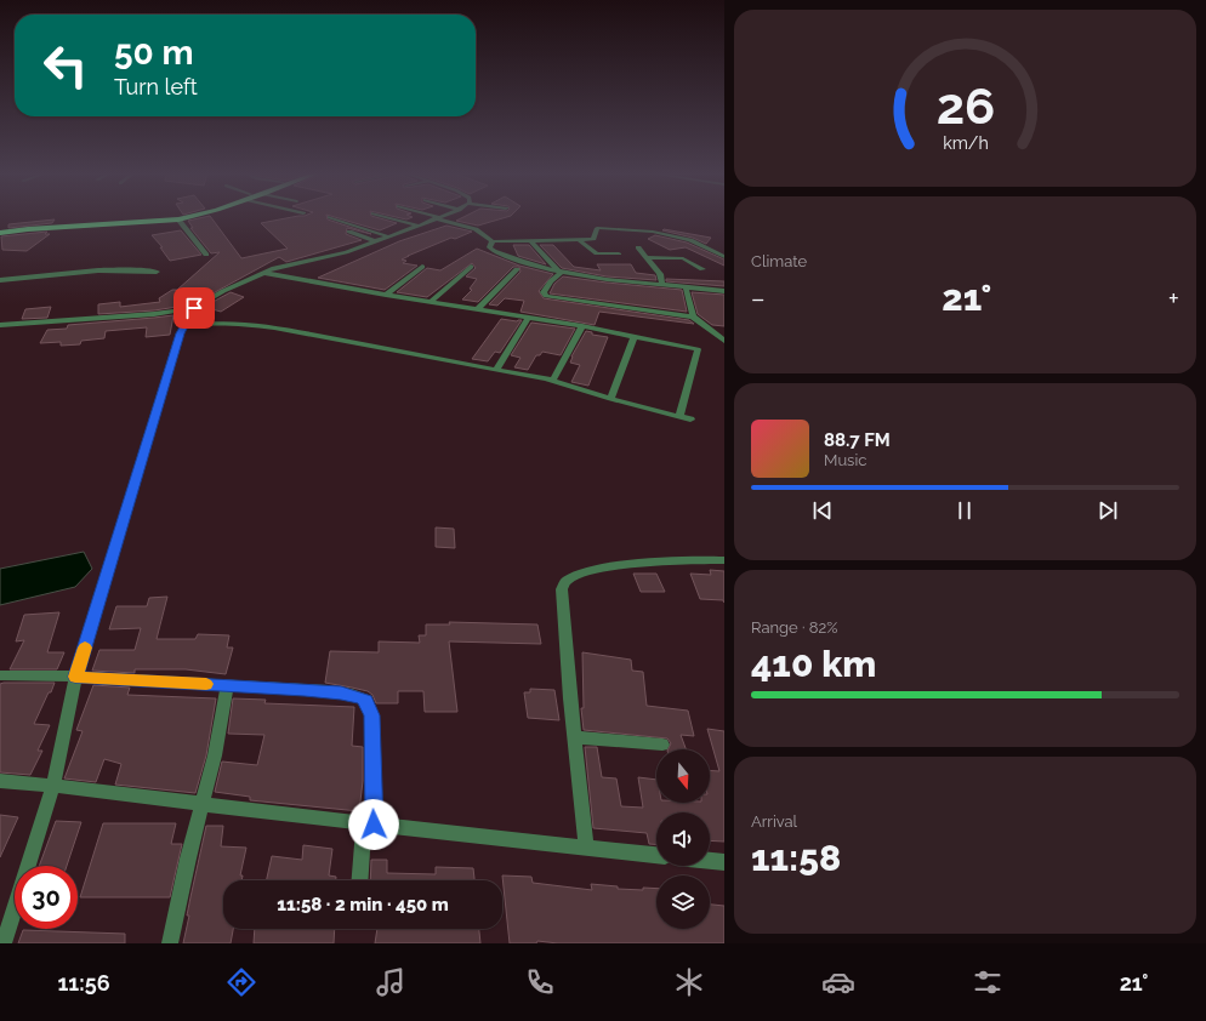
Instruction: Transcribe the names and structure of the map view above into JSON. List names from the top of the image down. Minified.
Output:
{"north":"bottom","page":{"turn":["50 m","Turn left"],"tile":["Climate",["Range · 82%","410 km"],["Arrival","11:58"]],"heat":["−","21°","+"],"song":["88.7 FM","Music"],"limit":"30","trip":"11:58 · 2 min · 450 m","tabs":["11:56","21°"],"gauge":["26","km/h"]}}
